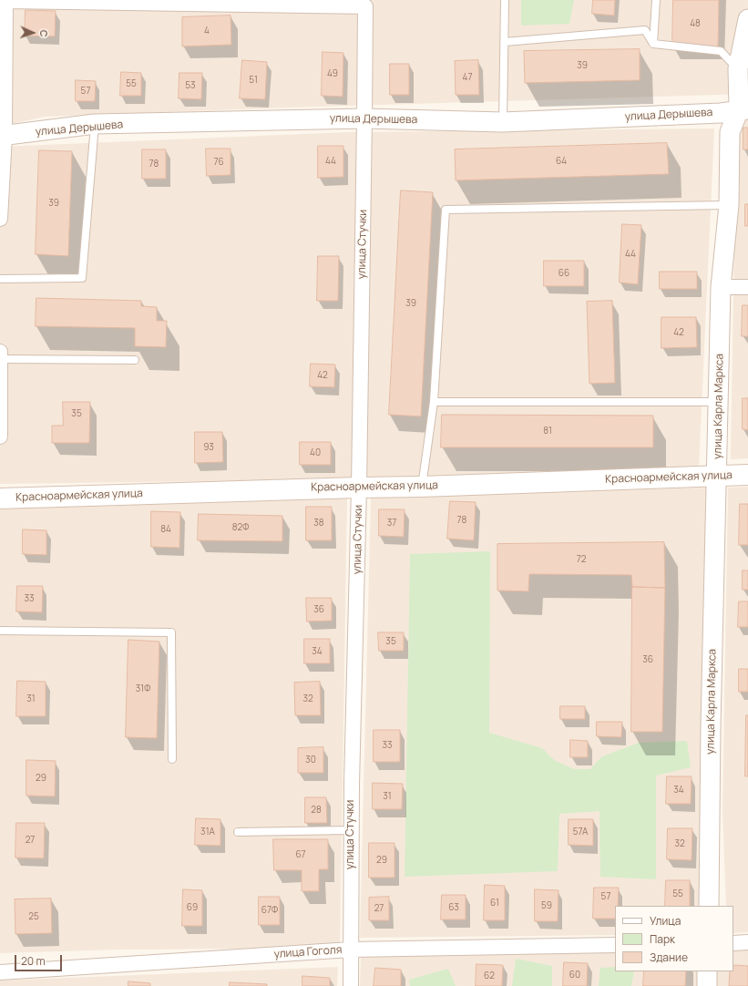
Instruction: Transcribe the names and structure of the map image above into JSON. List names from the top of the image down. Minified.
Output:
{"streets":{"main road":["Красноармейская улица"],"street":["улица Дерышева","улица Стучки","улица Карла Маркса","улица Гоголя"]},"crossings":[["улица Дерышева","улица Стучки"],["улица Дерышева","улица Карла Маркса"],["улица Стучки","Красноармейская улица"],["улица Стучки","улица Гоголя"],["улица Карла Маркса","Красноармейская улица"]],"house_numbers":["48","4","39","49","47","51","55","53","57","44","64","76","78","39","44","66","39","42","42","35","81","93","40","78","38","37","82Ф","84","72","33","36","35","34","36","31Ф","31","32","33","30","29","34","31","28","31А","57А","27","32","67","29","55","57","61","59","69","63","27","67Ф","25","60","62"],"legend":["Улица","Парк","Здание"],"scale_bar":"20 m","north":"right"}
